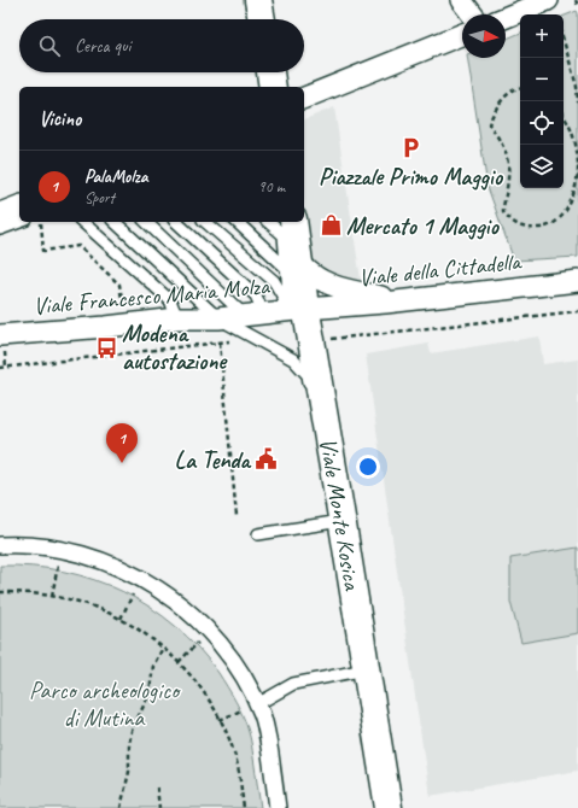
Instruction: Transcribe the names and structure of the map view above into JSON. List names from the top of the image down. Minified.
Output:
{"streets":{"street":["Viale della Cittadella","Viale Francesco Maria Molza","Viale Monte Kosica"]},"crossings":[["Viale della Cittadella","Viale Francesco Maria Molza"],["Viale della Cittadella","Viale Monte Kosica"],["Viale Francesco Maria Molza","Viale Monte Kosica"]],"parks":["Parco archeologico di Mutina"],"places":{"parking":["Piazzale Primo Maggio"],"shop":["Mercato 1 Maggio"],"bus stop":["Modena autostazione"],"public building":["La Tenda"]},"north":"right","page":{"map_buttons":["+","−"],"search":"Cerca qui","heading":"Vicino","list":[{"mark":"1","name":"PalaMolza","note":"Sport","value":"90 m"}],"pins":"1"}}
